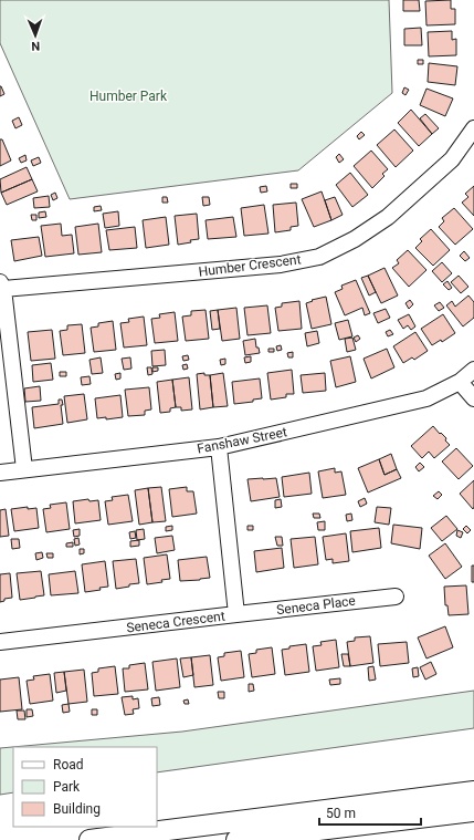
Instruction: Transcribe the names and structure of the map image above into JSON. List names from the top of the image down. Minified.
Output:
{"streets":{"street":["Humber Crescent","Fanshaw Street","Seneca Place","Seneca Crescent"]},"crossings":[["Fanshaw Street","Seneca Crescent"],["Seneca Place","Seneca Crescent"]],"parks":["Humber Park"],"legend":["Road","Park","Building"],"scale_bar":"50 m","north":"bottom"}
